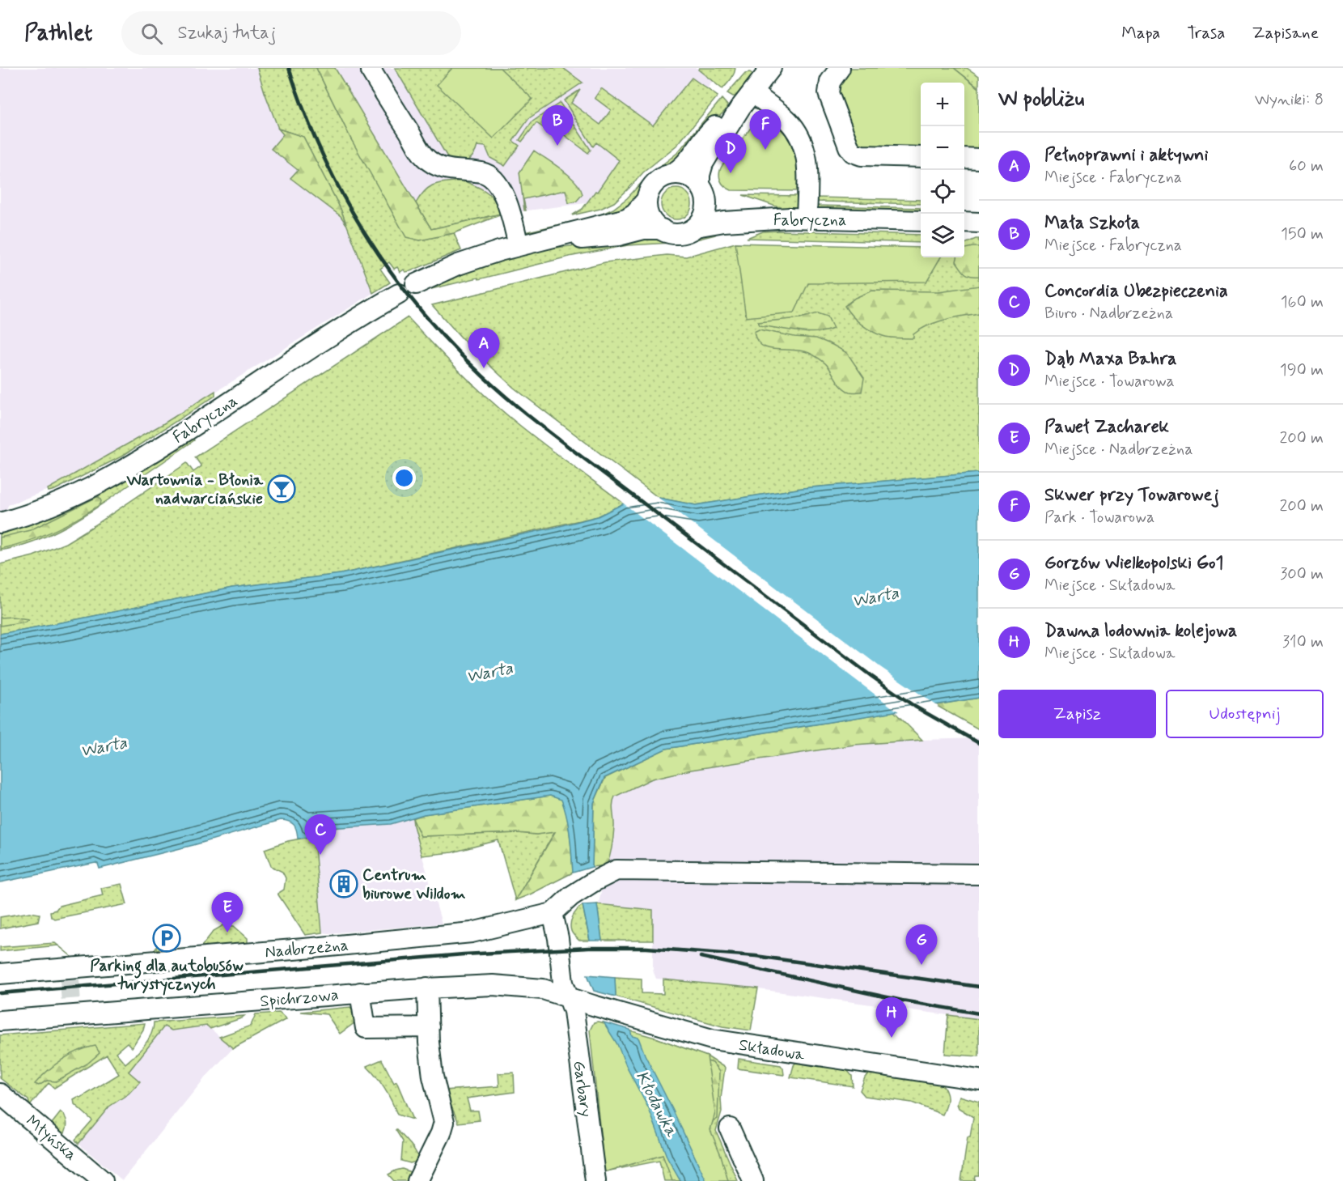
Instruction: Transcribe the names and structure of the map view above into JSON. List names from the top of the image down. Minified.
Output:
{"streets":{"street":["Fabryczna","Nadbrzeżna","Spichrzowa","Składowa","Garbary","Młyńska"]},"crossings":[["Nadbrzeżna","Garbary"],["Spichrzowa","Składowa"],["Spichrzowa","Garbary"],["Składowa","Garbary"]],"water":["Warta","Kłodawka"],"places":{"bar":["Wartownia - Błonia nadwarciańskie"],"building":["Centrum biurowe Wildom"],"parking":["Parking dla autobusów turystycznych"]},"page":{"header":"Pathlet","search":"Szukaj tutaj","nav":["Mapa","Trasa","Zapisane"],"heading":["W pobliżu","Wyniki: 8"],"map_buttons":["+","−"],"pins":["B","F","D","A","C","E","G","H"],"list":[{"mark":"A","name":"Pełnoprawni i aktywni","note":"Miejsce · Fabryczna","value":"60 m"},{"mark":"B","name":"Mała Szkoła","note":"Miejsce · Fabryczna","value":"150 m"},{"mark":"C","name":"Concordia Ubezpieczenia","note":"Biuro · Nadbrzeżna","value":"160 m"},{"mark":"D","name":"Dąb Maxa Bahra","note":"Miejsce · Towarowa","value":"190 m"},{"mark":"E","name":"Paweł Zacharek","note":"Miejsce · Nadbrzeżna","value":"200 m"},{"mark":"F","name":"Skwer przy Towarowej","note":"Park · Towarowa","value":"200 m"},{"mark":"G","name":"Gorzów Wielkopolski Go1","note":"Miejsce · Składowa","value":"300 m"},{"mark":"H","name":"Dawna lodownia kolejowa","note":"Miejsce · Składowa","value":"310 m"}],"buttons":["Zapisz","Udostępnij"]}}
